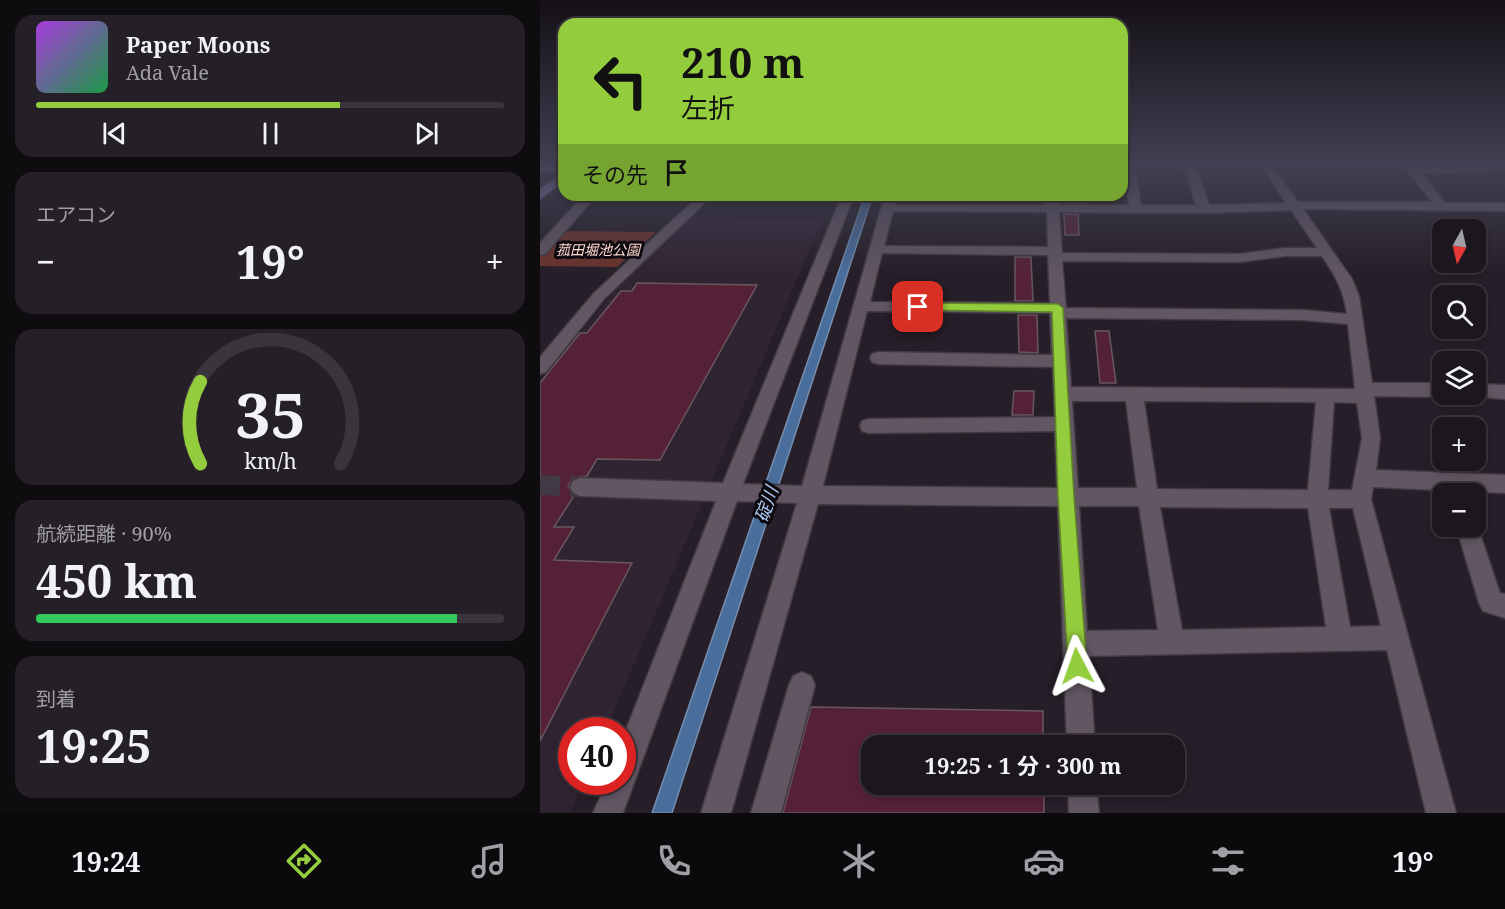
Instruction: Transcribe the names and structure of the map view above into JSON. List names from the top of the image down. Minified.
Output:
{"water":["碇川"],"parks":["菰田堀池公園"],"north":"bottom","page":{"turn":["210 m","左折"],"song":["Paper Moons","Ada Vale"],"then":"その先","tile":["エアコン",["航続距離 · 90%","450 km"],["到着","19:25"]],"map_buttons":["+","−"],"heat":["−","19°","+"],"limit":"40","trip":"19:25 · 1 分 · 300 m","tabs":["19:24","19°"],"gauge":["35","km/h"]}}
